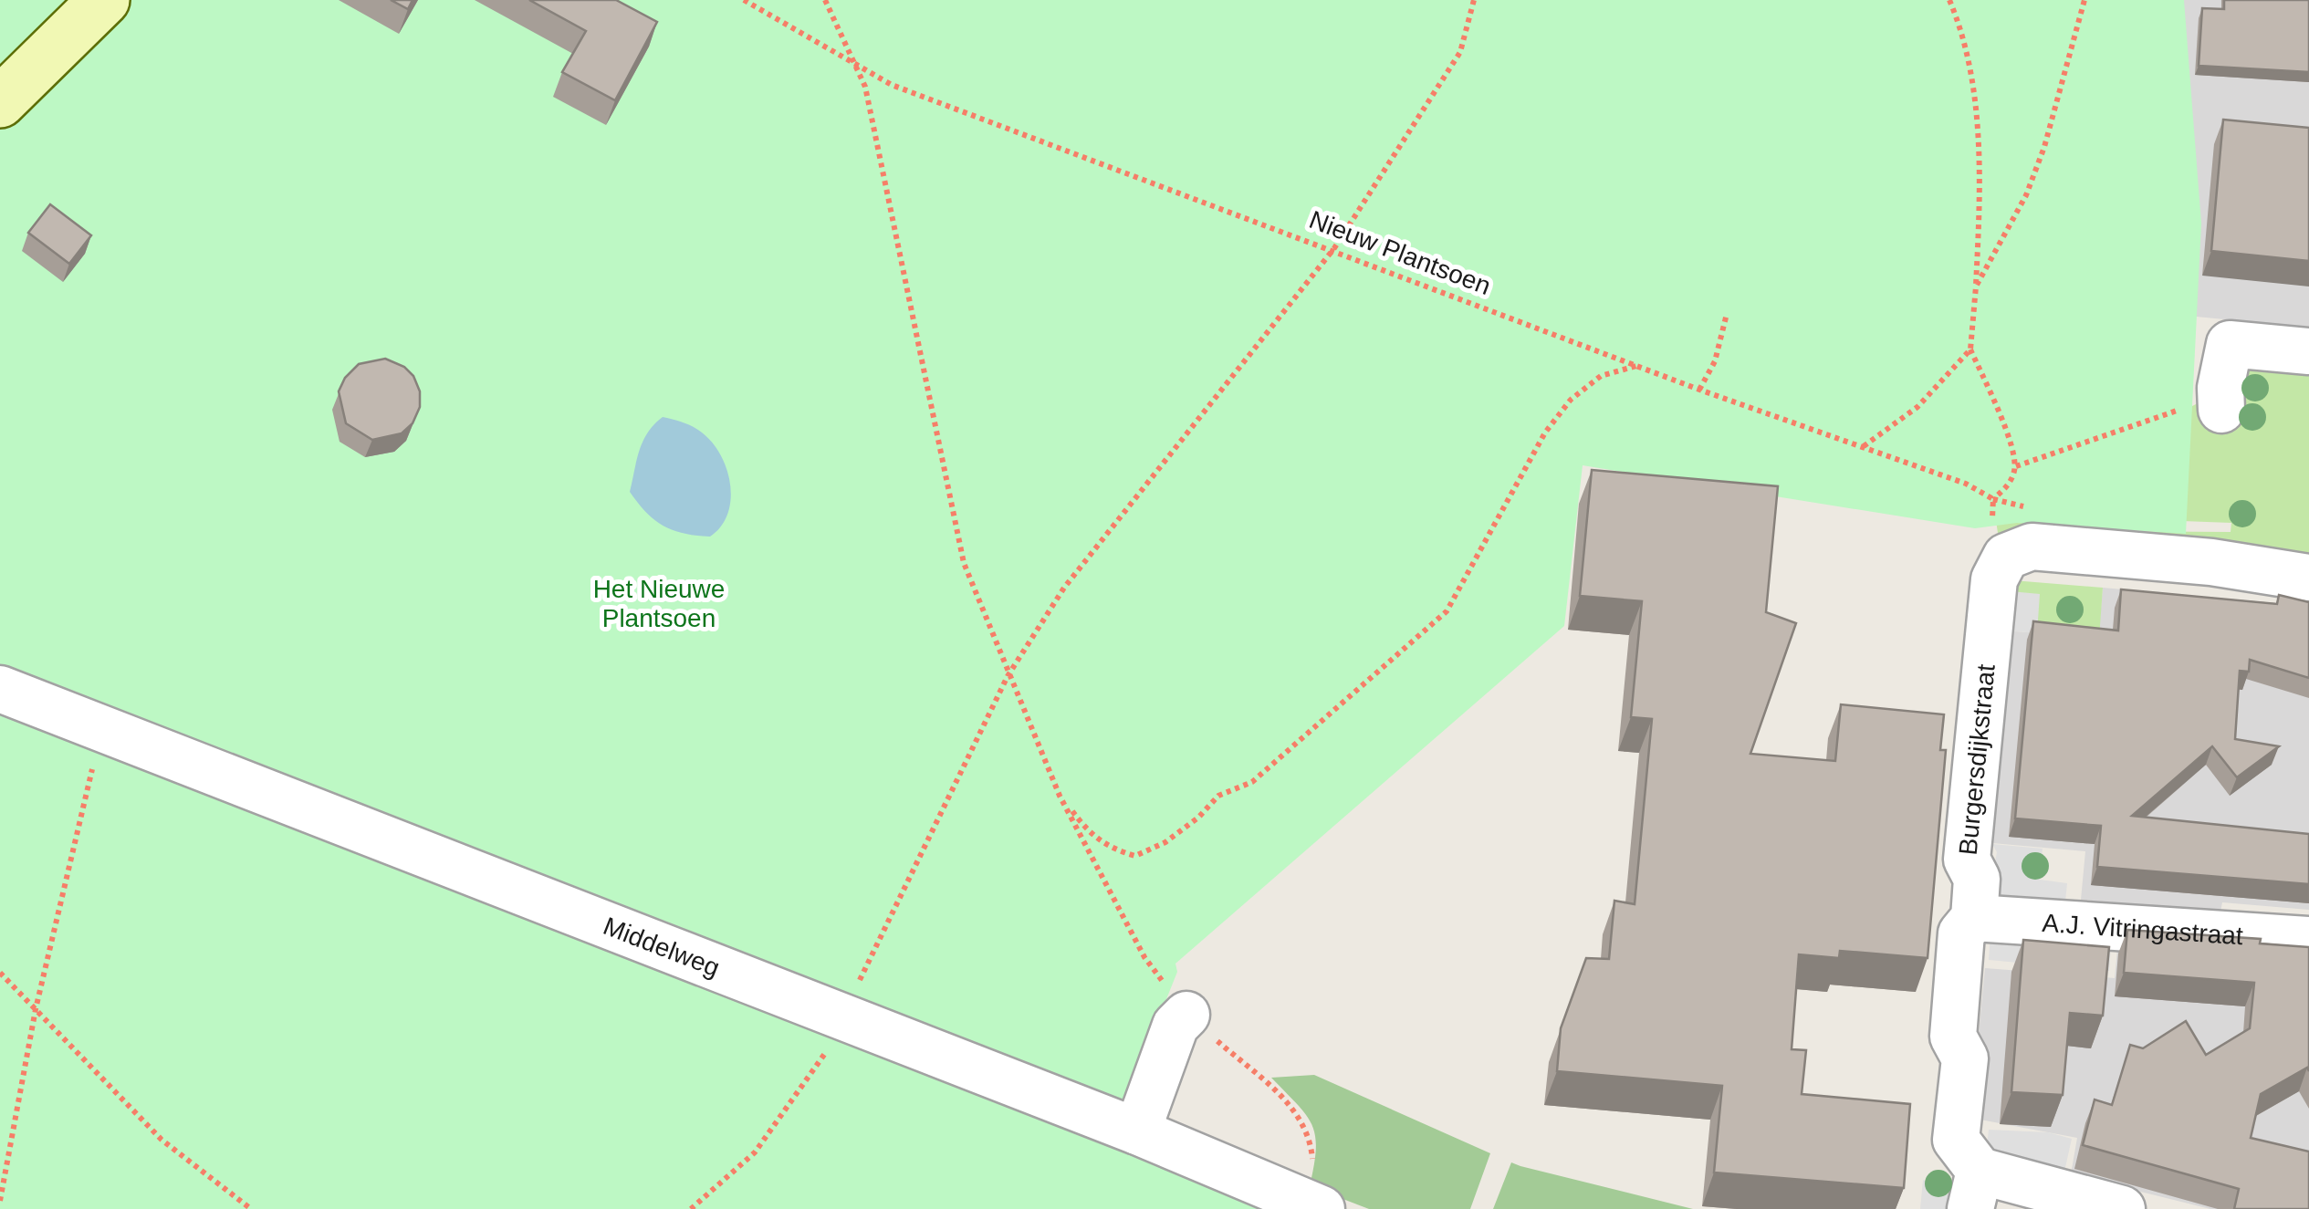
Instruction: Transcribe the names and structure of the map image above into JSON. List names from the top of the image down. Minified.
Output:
{"streets":{"street":["Burgersdijkstraat","A.J. Vitringastraat","Middelweg"],"path":["Nieuw Plantsoen"]},"crossings":[["Burgersdijkstraat","A.J. Vitringastraat"]],"parks":["Het Nieuwe Plantsoen"]}
